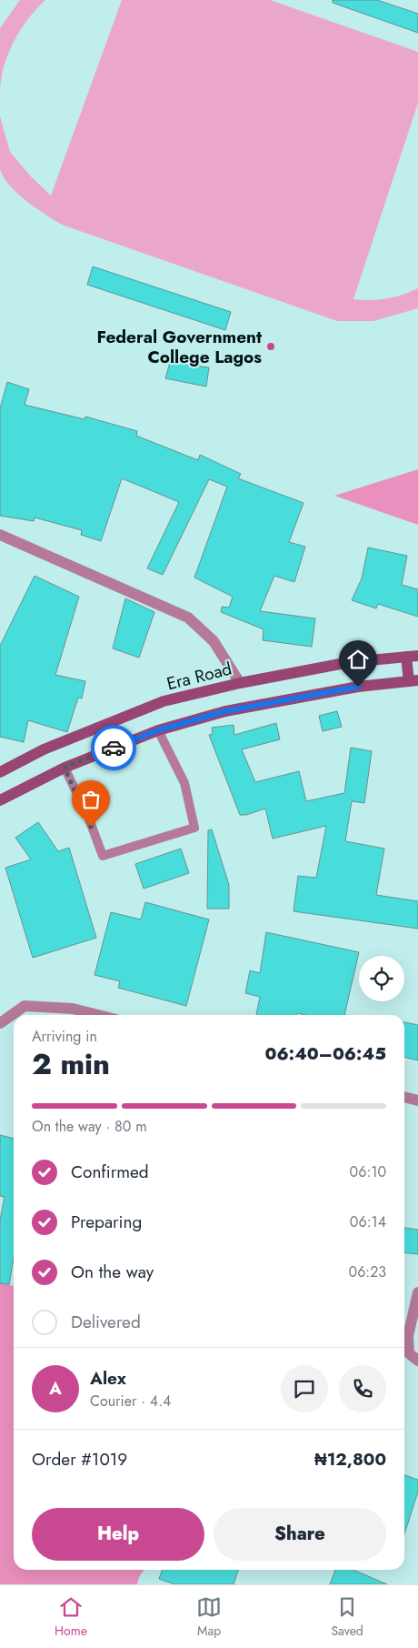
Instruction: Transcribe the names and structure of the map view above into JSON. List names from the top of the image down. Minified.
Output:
{"streets":{"main road":["Era Road"]},"places":["Federal Government College Lagos"],"page":{"heading":["2 min","Arriving in","06:40–06:45"],"panel":["Alex","Courier · 4.4","Order #1019","₦12,800"],"bar":"On the way · 80 m","list":[["Confirmed","06:10"],["Preparing","06:14"],["On the way","06:23"],"Delivered"],"round":"A","buttons":["Help","Share"],"tabs":["Home","Map","Saved"]}}
